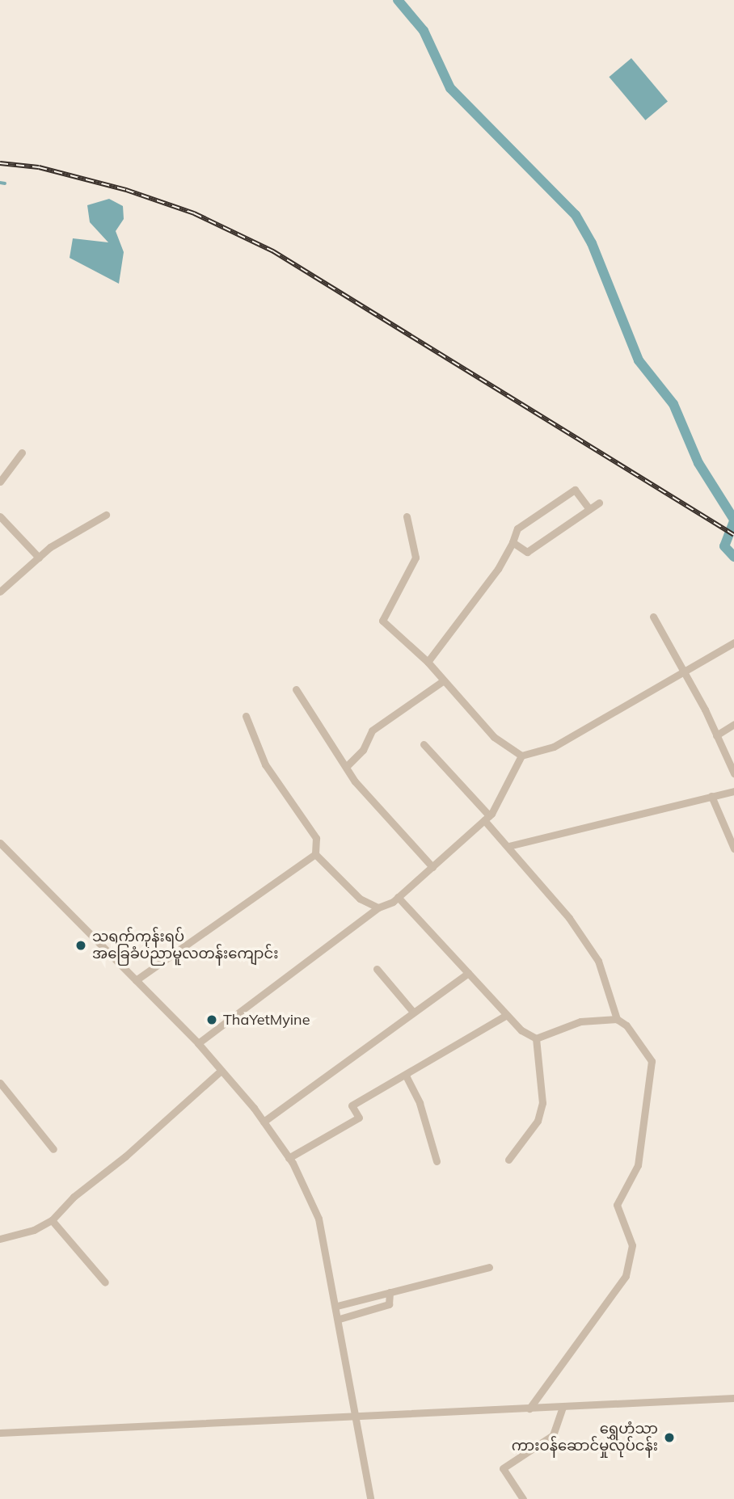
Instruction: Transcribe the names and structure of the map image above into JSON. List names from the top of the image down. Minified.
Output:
{"places":["သရက်ကုန်းရပ် အခြေခံပညာမူလတန်းကျောင်း","ThaYetMyine","ရွှေဟံသာ ကားဝန်ဆောင်မှုလုပ်ငန်း"]}
